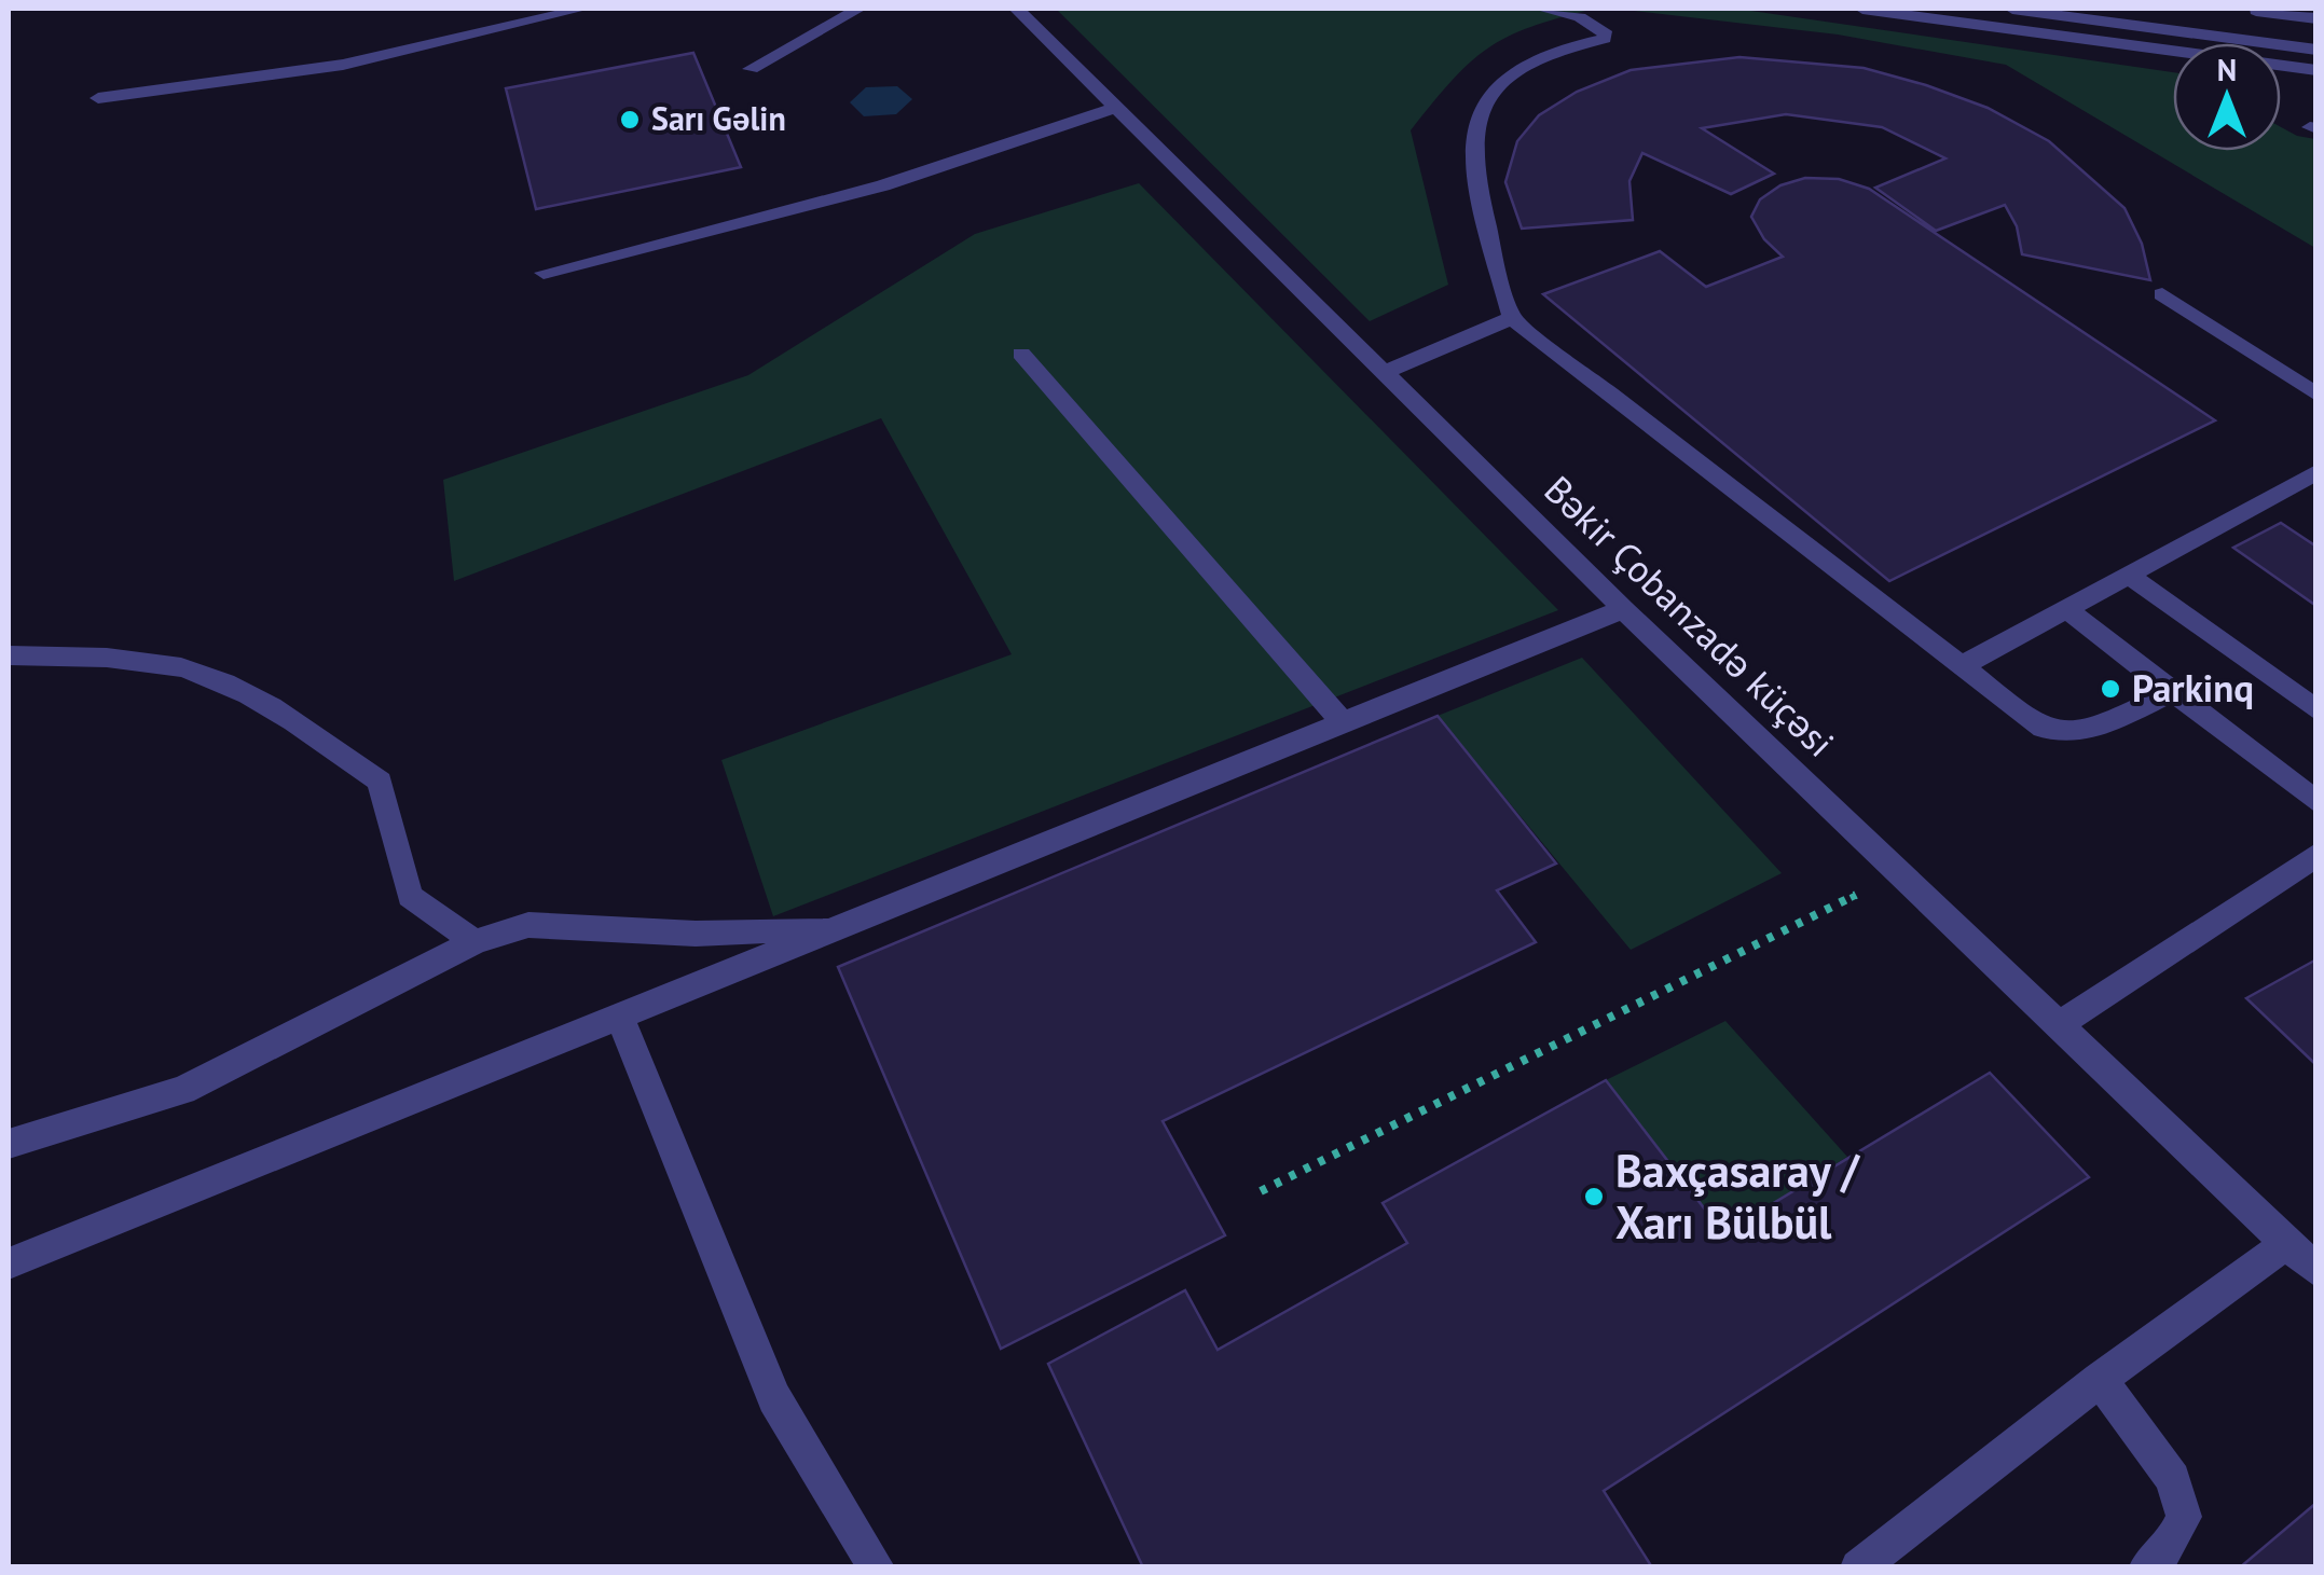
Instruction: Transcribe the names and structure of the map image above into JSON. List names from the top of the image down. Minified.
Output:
{"streets":{"street":["Bəkir Çobanzadə küçəsi"]},"places":["Sarı Gəlin","Parkinq","Baxçasaray / Xarı Bülbül"],"north":"top"}
